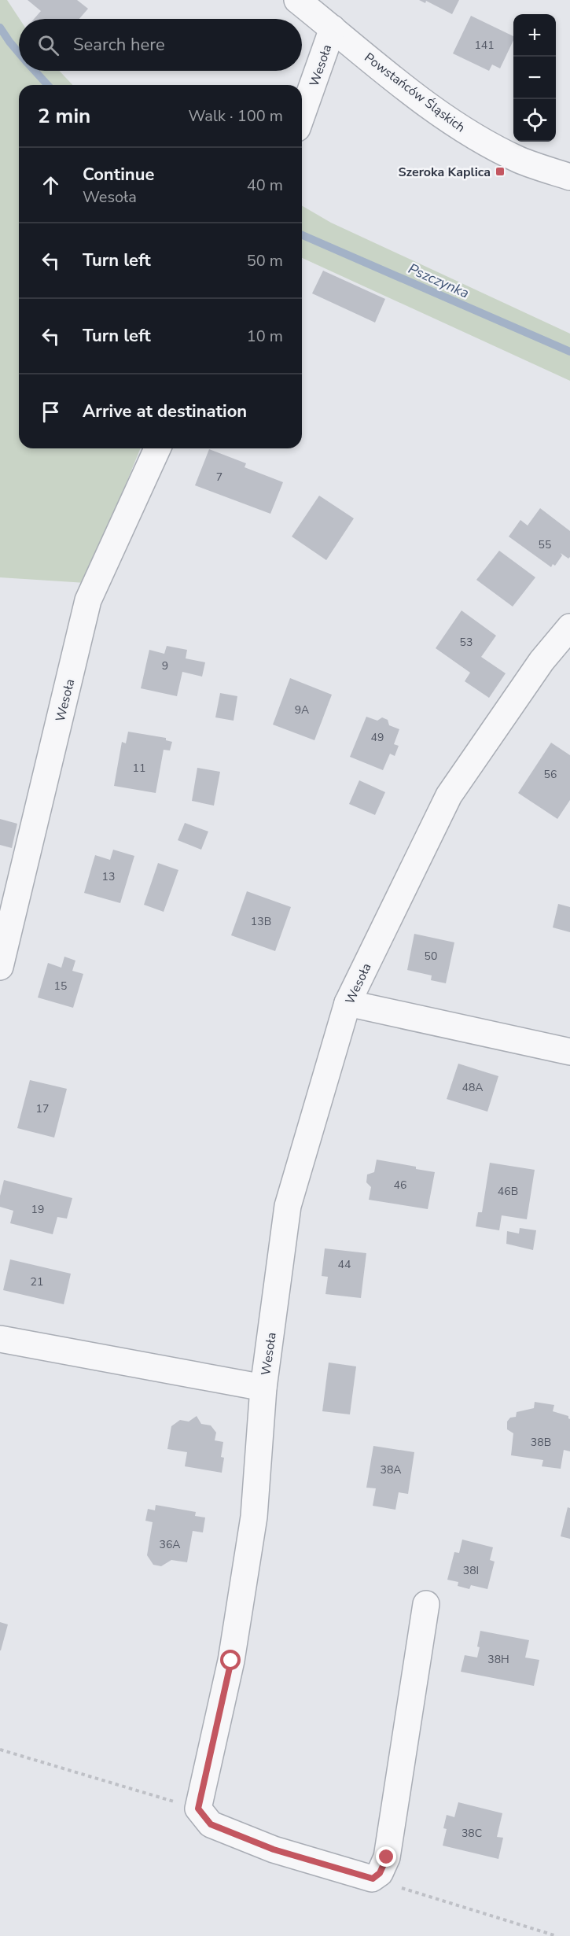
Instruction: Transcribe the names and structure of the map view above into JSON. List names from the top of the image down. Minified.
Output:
{"streets":{"street":["Wesoła","Powstańców Śląskich"]},"crossings":[["Wesoła","Powstańców Śląskich"]],"water":["Pszczynka"],"places":{"transit":["Szeroka Kaplica"]},"house_numbers":["141","7","55","53","9","9A","49","11","56","13","13B","50","15","48A","17","46","46B","19","44","21","38B","38A","36A","38I","38H","38C"],"page":{"map_buttons":["+","−"],"search":"Search here","heading":["2 min","Walk · 100 m"],"list":[["Continue","Wesoła","40 m"],["Turn left","50 m"],["Turn left","10 m"],"Arrive at destination"]}}
